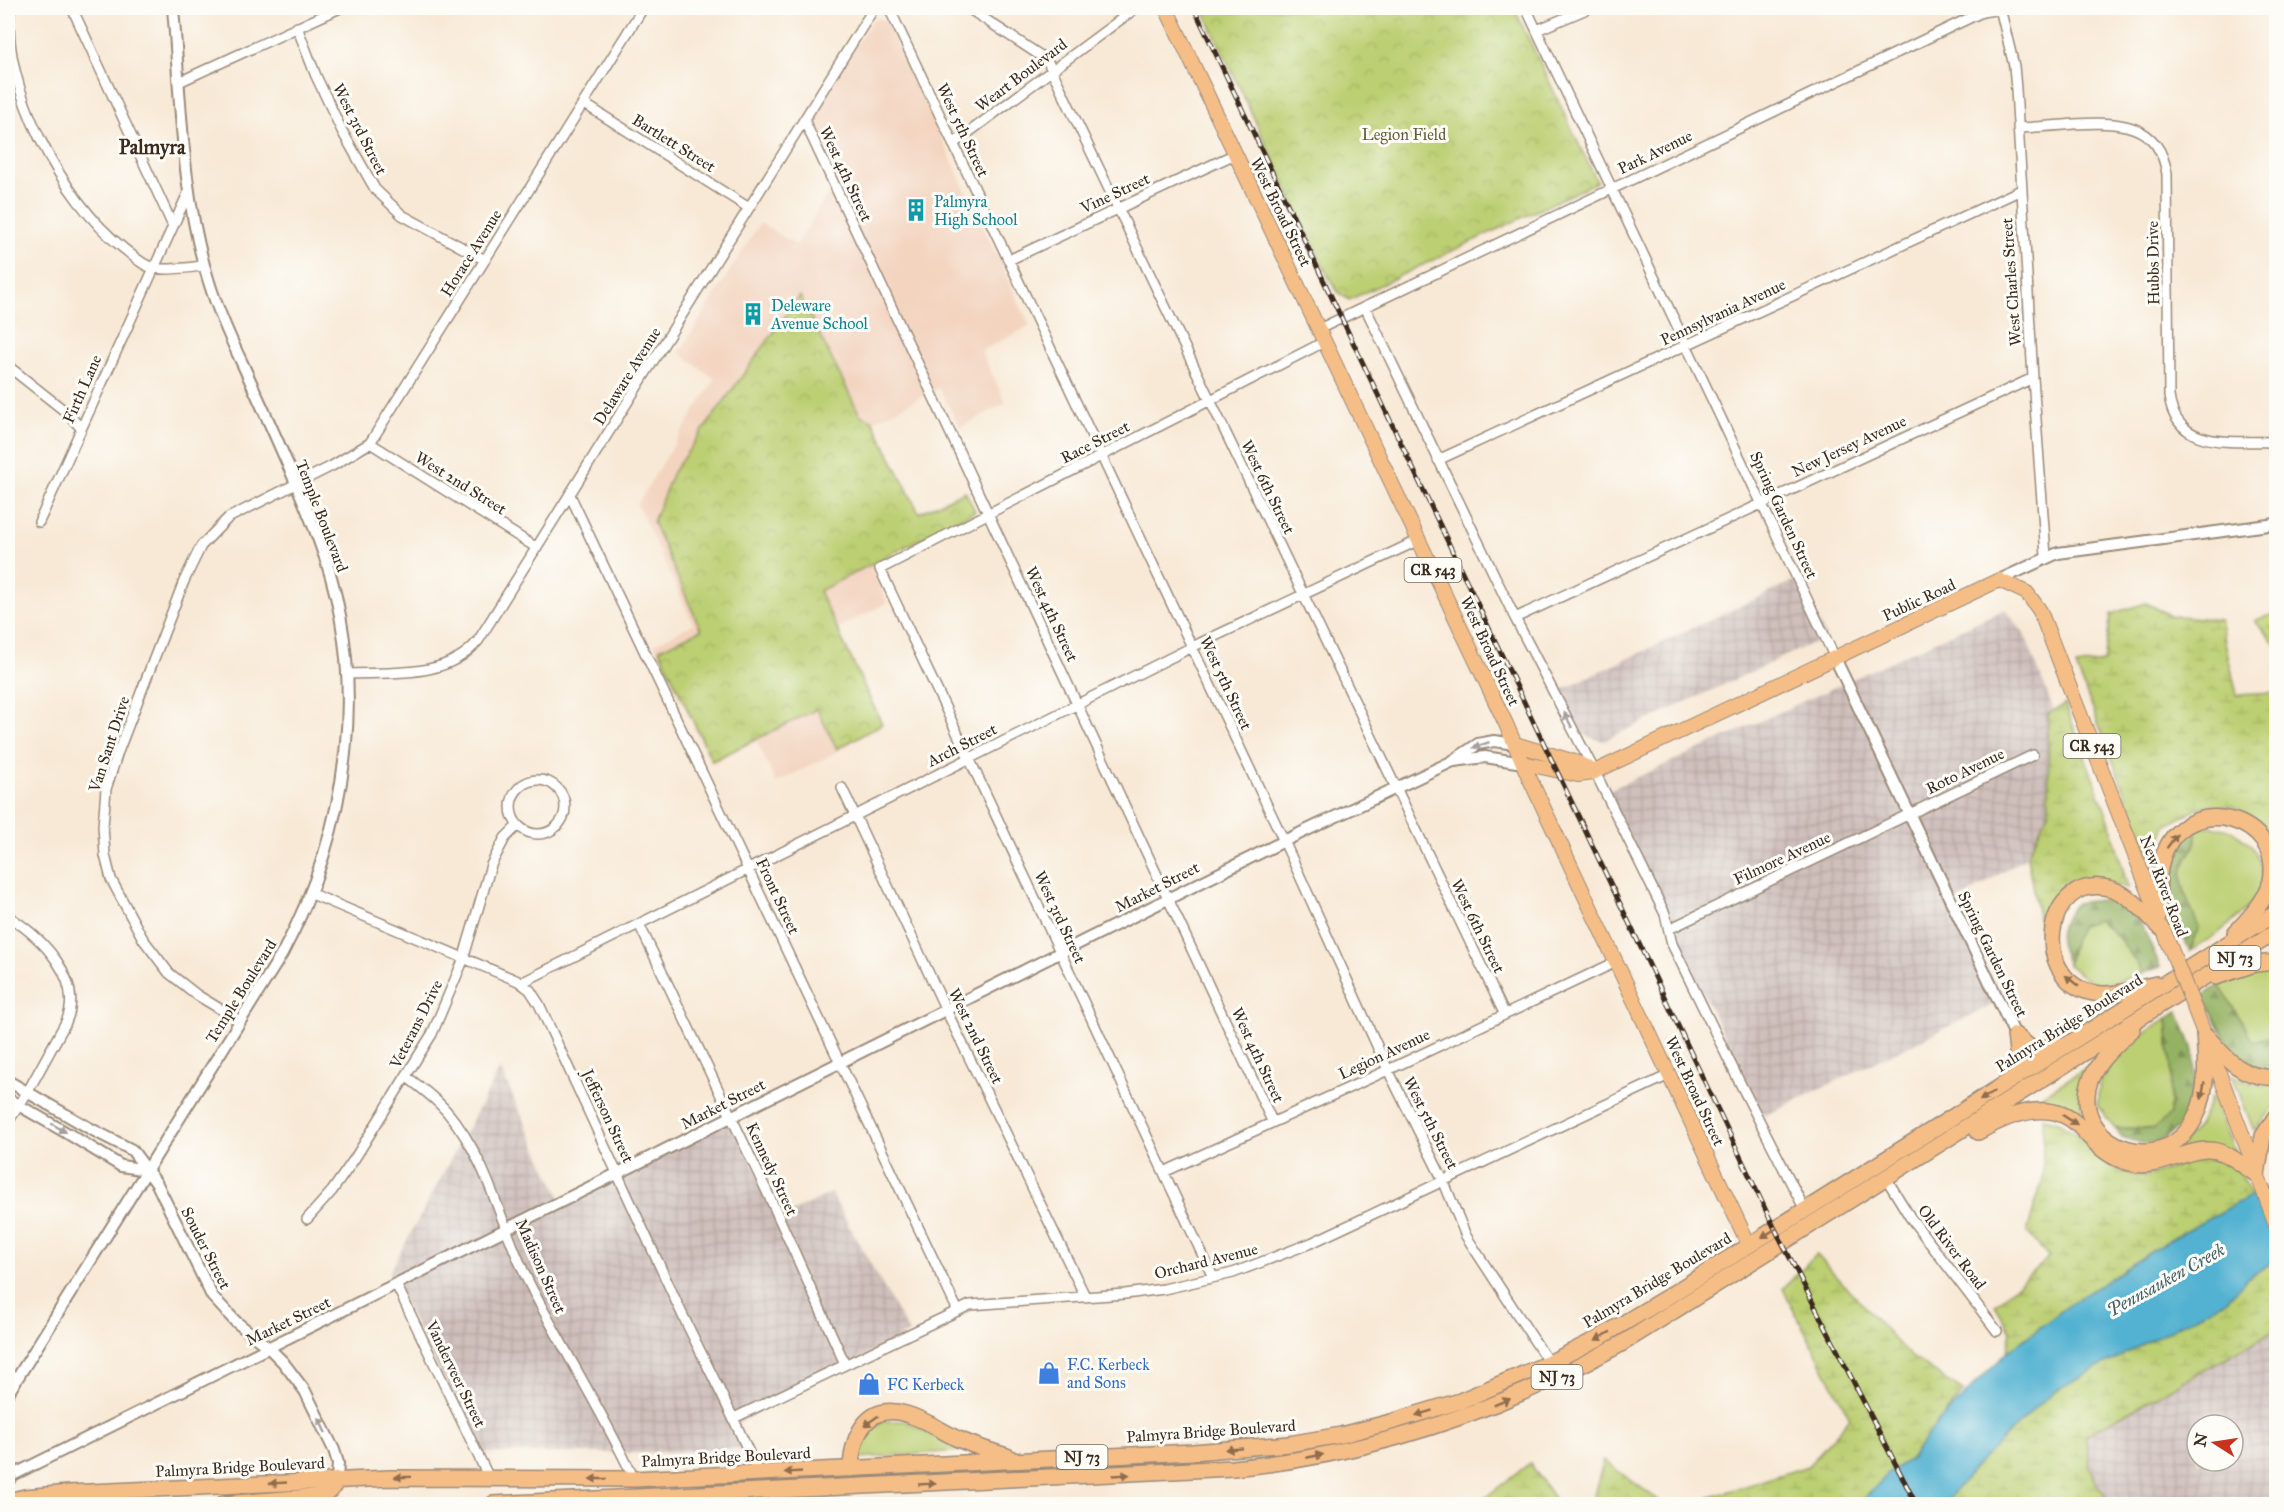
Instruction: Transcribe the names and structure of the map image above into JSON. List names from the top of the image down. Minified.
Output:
{"streets":{"highway":["NJ 73","Palmyra Bridge Boulevard"],"main road":["West Broad Street","CR 543","Public Road","New River Road"],"street":["Weart Boulevard","West 3rd Street","West 5th Street","Bartlett Street","Park Avenue","West 4th Street","Vine Street","Horace Avenue","Hubbs Drive","West Charles Street","Pennsylvania Avenue","Delaware Avenue","Firth Lane","Race Street","New Jersey Avenue","West 2nd Street","West 6th Street","Spring Garden Street","Temple Boulevard","Van Sant Drive","Arch Street","Roto Avenue","Filmore Avenue","Market Street","Front Street","Veterans Drive","Legion Avenue","Jefferson Street","Kennedy Street","Old River Road","Souder Street","Orchard Avenue","Madison Street","Vanderveer Street"]},"crossings":[["Weart Boulevard","West 5th Street"],["Weart Boulevard","West 6th Street"],["West 3rd Street","Horace Avenue"],["West 3rd Street","Race Street"],["West 3rd Street","Arch Street"],["West 3rd Street","Market Street"],["West 3rd Street","Legion Avenue"],["West 3rd Street","Orchard Avenue"],["West 5th Street","Vine Street"],["West 5th Street","Race Street"],["West 5th Street","Arch Street"],["West 5th Street","Market Street"],["West 5th Street","Palmyra Bridge Boulevard"],["West 5th Street","Legion Avenue"],["West 5th Street","Orchard Avenue"],["Bartlett Street","Horace Avenue"],["Bartlett Street","Delaware Avenue"],["Park Avenue","West Broad Street"],["Park Avenue","West Charles Street"],["Park Avenue","Race Street"],["Park Avenue","Spring Garden Street"],["West 4th Street","Delaware Avenue"],["West 4th Street","Race Street"],["West 4th Street","Arch Street"],["West 4th Street","Market Street"],["West 4th Street","Legion Avenue"],["Vine Street","West Broad Street"],["Vine Street","West 6th Street"],["West Broad Street","Race Street"],["West Broad Street","Public Road"],["West Broad Street","Arch Street"],["West Broad Street","Market Street"],["West Broad Street","Palmyra Bridge Boulevard"],["West Broad Street","Legion Avenue"],["West Broad Street","Orchard Avenue"],["Horace Avenue","West 2nd Street"],["Horace Avenue","Temple Boulevard"],["Horace Avenue","Van Sant Drive"],["Hubbs Drive","West Charles Street"],["West Charles Street","Pennsylvania Avenue"],["West Charles Street","New Jersey Avenue"],["West Charles Street","Public Road"],["Pennsylvania Avenue","Spring Garden Street"],["Delaware Avenue","West 2nd Street"],["Delaware Avenue","Temple Boulevard"],["Delaware Avenue","Front Street"],["Firth Lane","Temple Boulevard"],["Race Street","West 6th Street"],["New Jersey Avenue","Spring Garden Street"],["West 2nd Street","Arch Street"],["West 2nd Street","Market Street"],["West 2nd Street","Orchard Avenue"],["West 6th Street","Arch Street"],["West 6th Street","Market Street"],["West 6th Street","Legion Avenue"],["Spring Garden Street","Public Road"],["Spring Garden Street","Roto Avenue"],["Spring Garden Street","Filmore Avenue"],["Temple Boulevard","Van Sant Drive"],["Temple Boulevard","Jefferson Street"],["Temple Boulevard","Souder Street"],["Public Road","New River Road"],["Public Road","Market Street"],["Arch Street","Front Street"],["Arch Street","Jefferson Street"],["Arch Street","Kennedy Street"],["Roto Avenue","Filmore Avenue"],["Market Street","Front Street"],["Market Street","Jefferson Street"],["Market Street","Kennedy Street"],["Market Street","Souder Street"],["Market Street","Madison Street"],["Market Street","Vanderveer Street"],["Front Street","Orchard Avenue"],["Palmyra Bridge Boulevard","Jefferson Street"],["Palmyra Bridge Boulevard","Old River Road"],["Palmyra Bridge Boulevard","Souder Street"],["Palmyra Bridge Boulevard","Madison Street"],["Palmyra Bridge Boulevard","Vanderveer Street"],["Veterans Drive","Jefferson Street"],["Veterans Drive","Madison Street"],["Jefferson Street","Orchard Avenue"],["Kennedy Street","Orchard Avenue"]],"districts":["Palmyra"],"water":["Pennsauken Creek"],"parks":["Legion Field"],"places":{"building":["Palmyra High School","Deleware Avenue School"],"shop":["F.C. Kerbeck and Sons","FC Kerbeck"]},"north":"left"}
